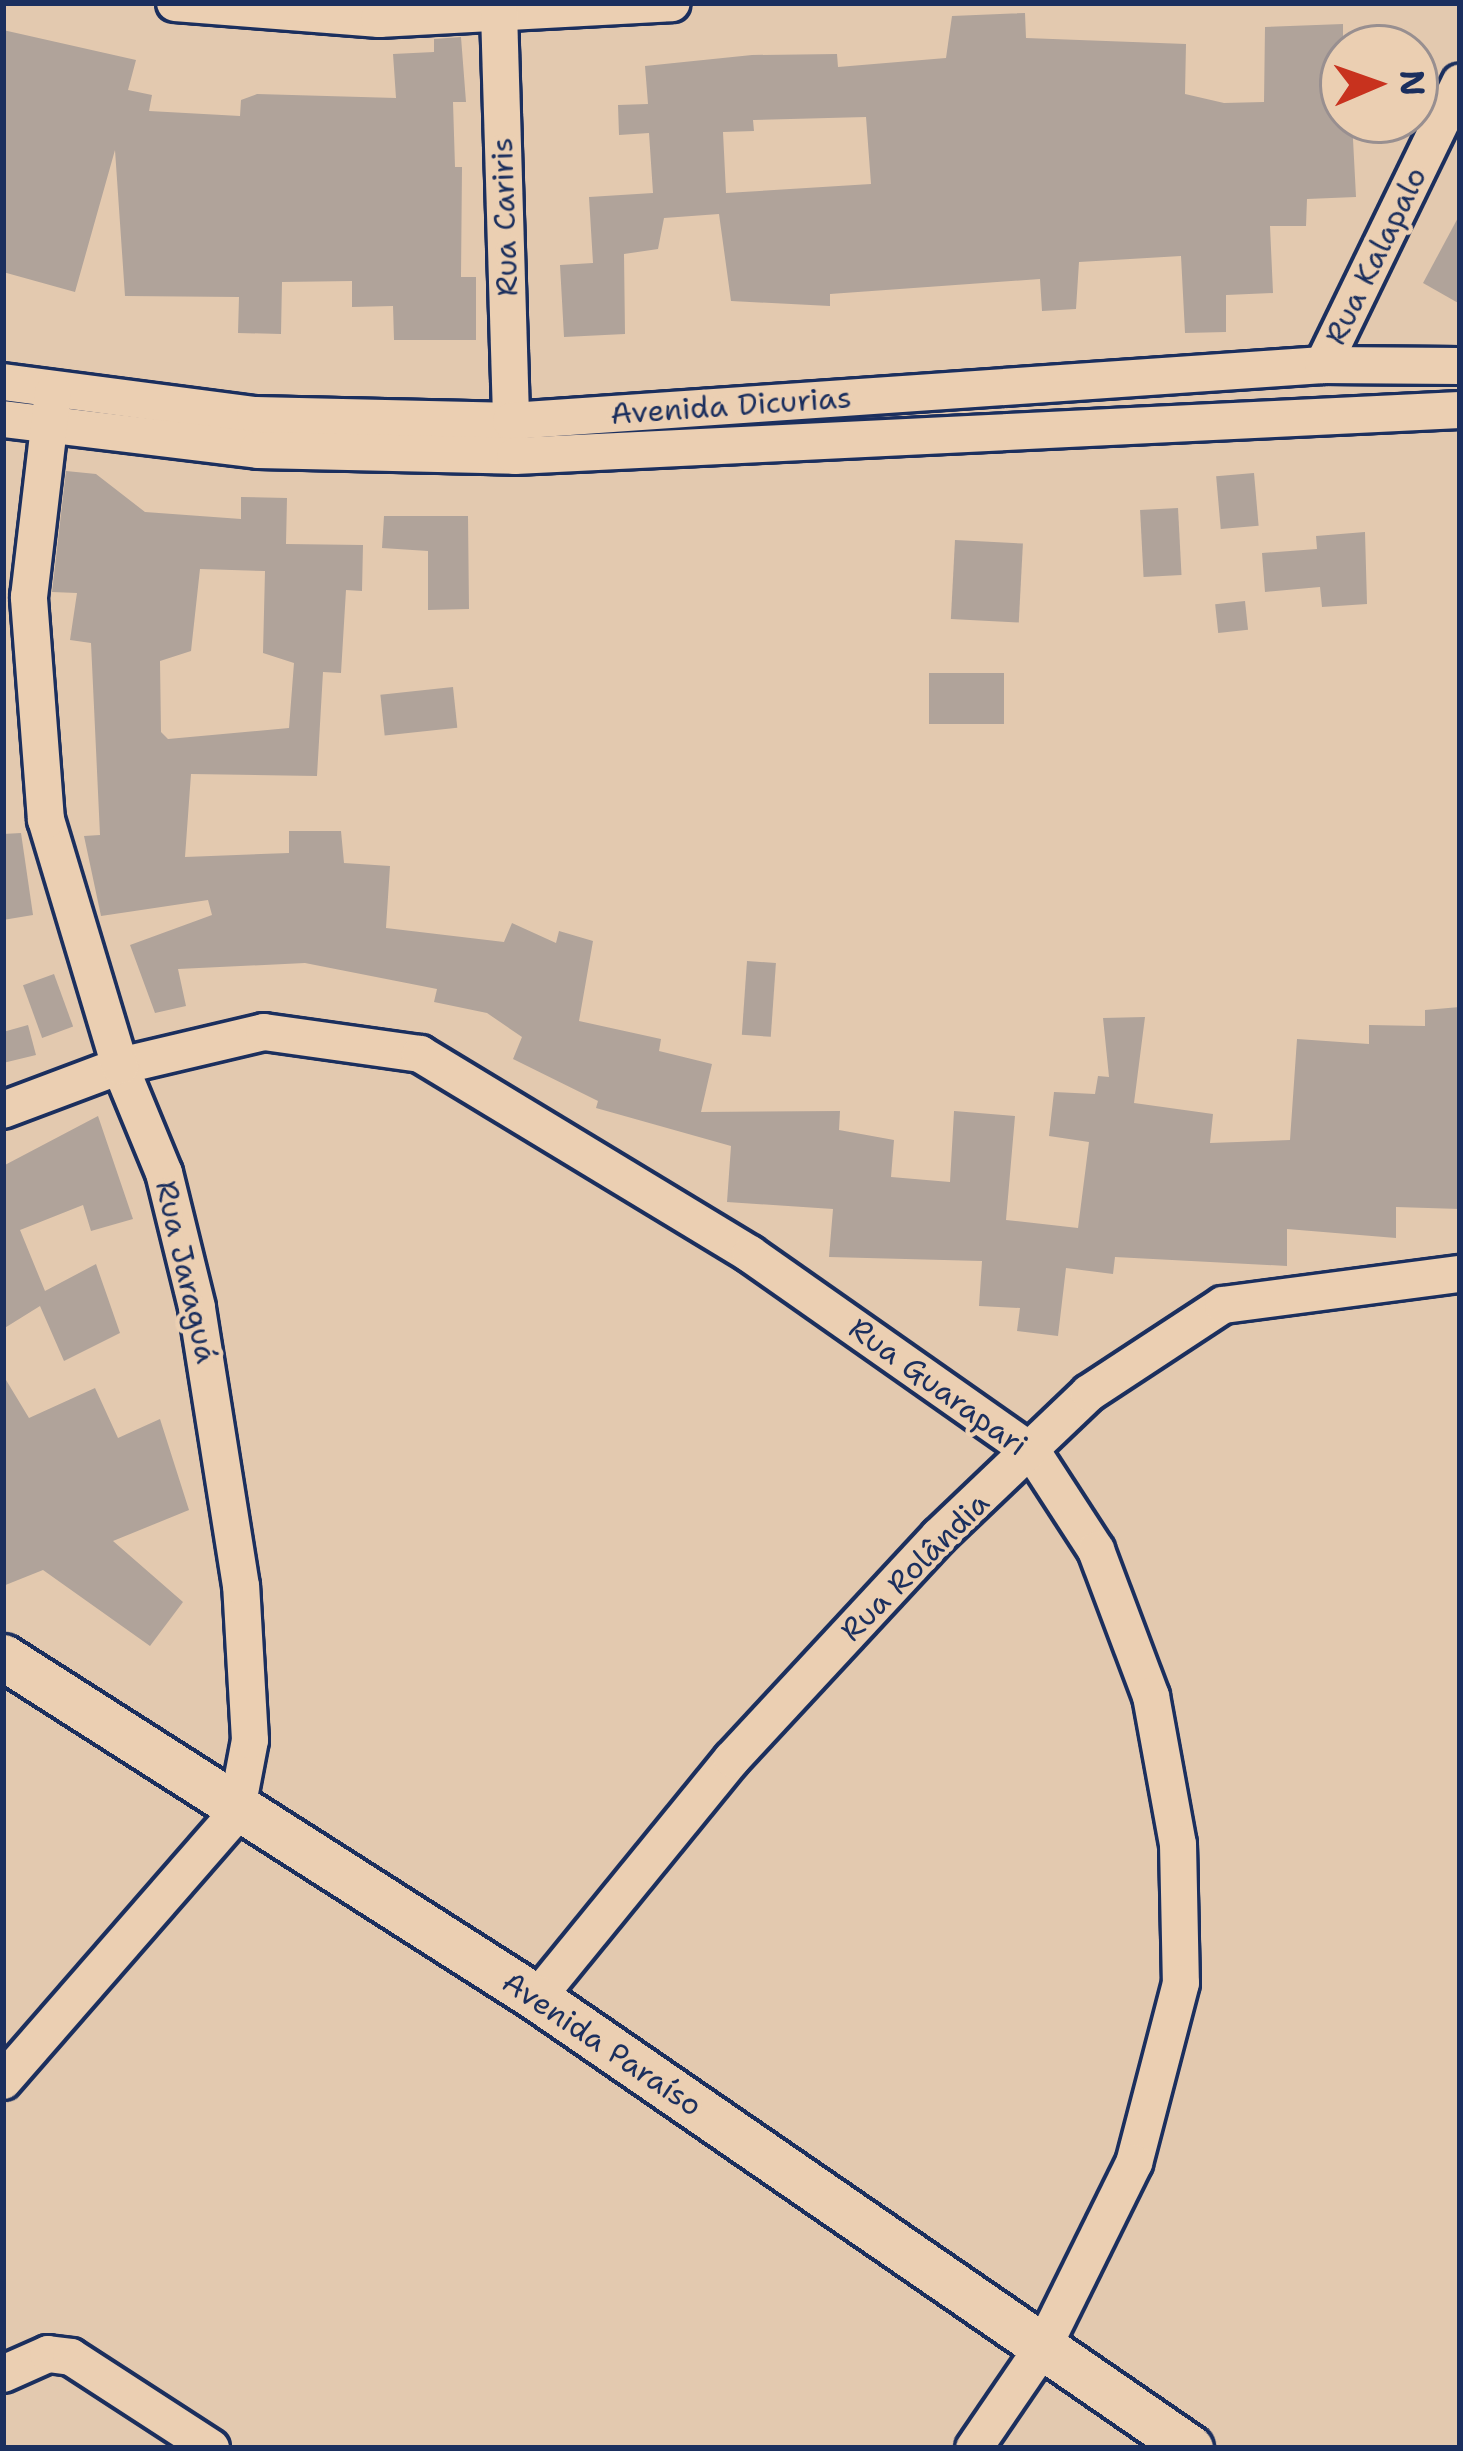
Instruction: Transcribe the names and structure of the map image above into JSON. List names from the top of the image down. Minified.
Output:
{"streets":{"main road":["Avenida Paraíso"],"street":["Rua Cariris","Rua Kalapalo","Avenida Dicurias","Rua Jaraguá","Rua Guarapari","Rua Rolândia"]},"crossings":[["Rua Cariris","Avenida Dicurias"],["Rua Kalapalo","Avenida Dicurias"],["Avenida Dicurias","Rua Jaraguá"],["Rua Jaraguá","Rua Guarapari"],["Rua Jaraguá","Avenida Paraíso"],["Rua Guarapari","Rua Rolândia"],["Rua Guarapari","Avenida Paraíso"],["Rua Rolândia","Avenida Paraíso"]],"north":"right"}
